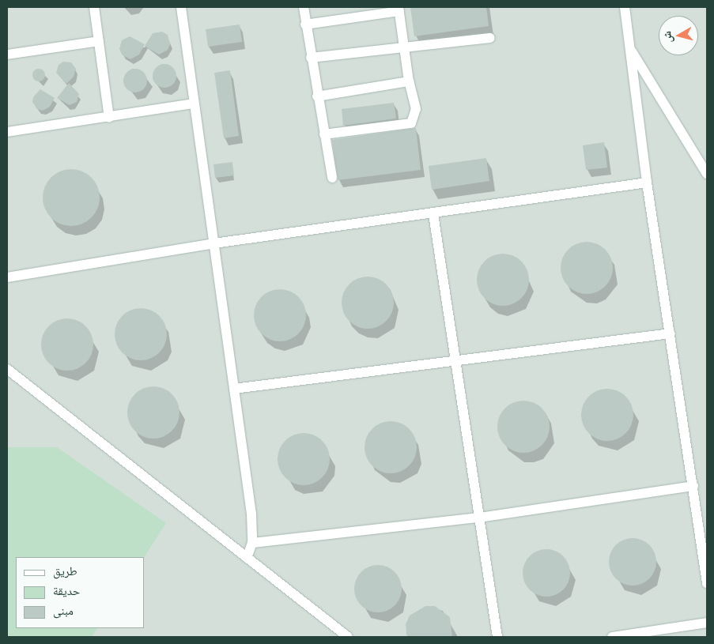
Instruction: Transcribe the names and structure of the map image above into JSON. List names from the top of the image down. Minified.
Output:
{"legend":["طريق","حديقة","مبنى"],"north":"left"}
